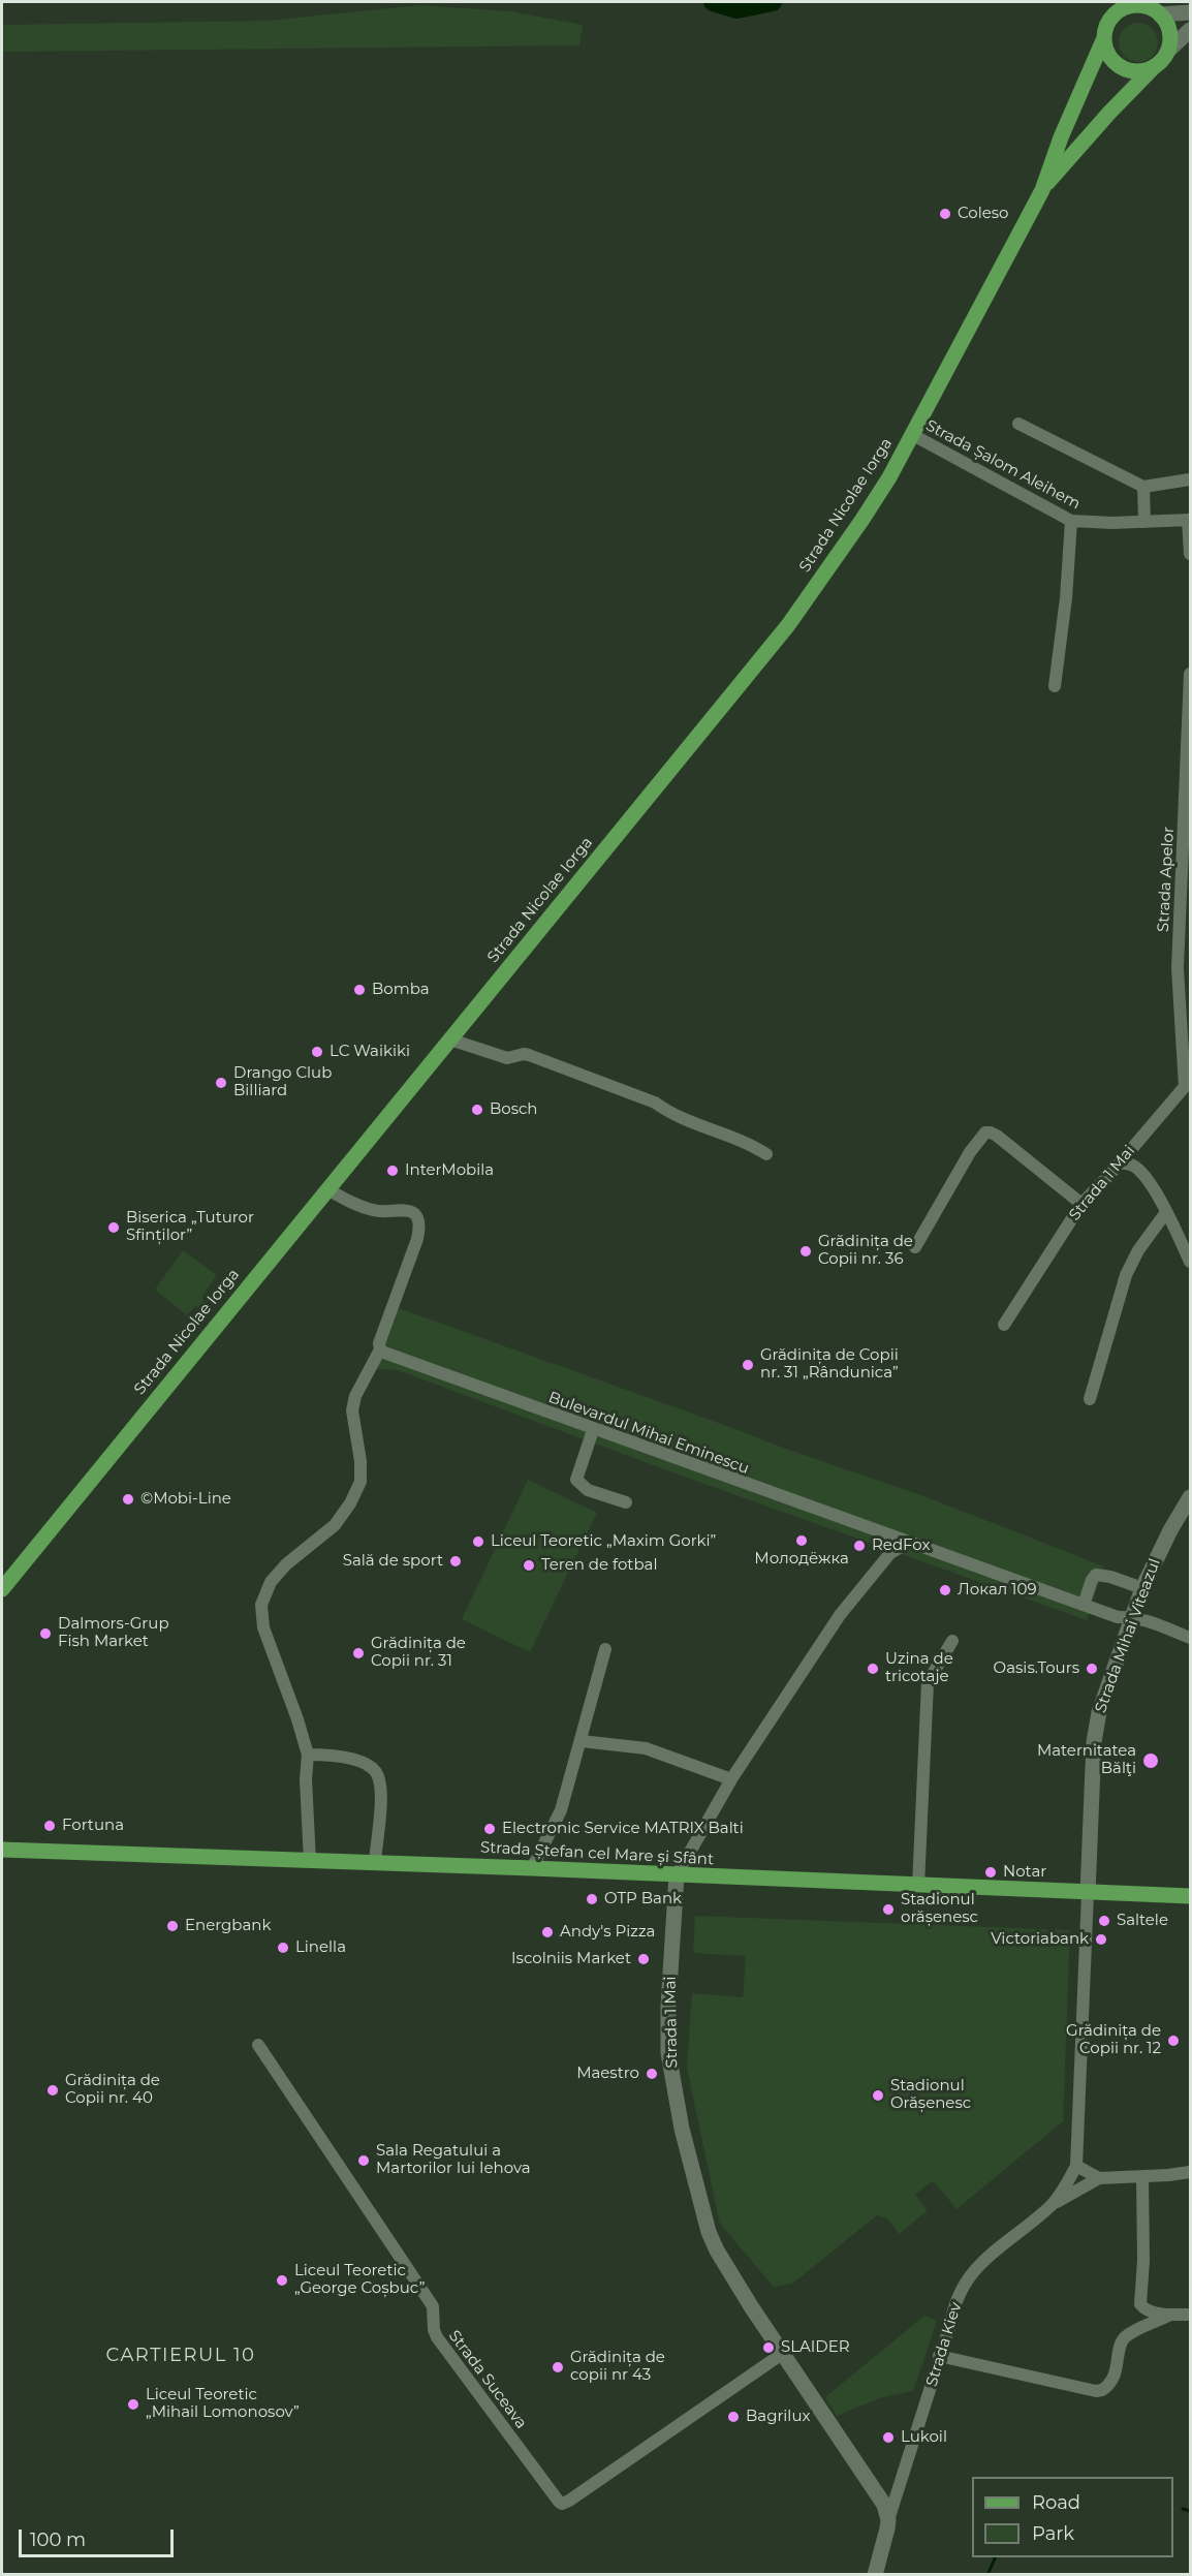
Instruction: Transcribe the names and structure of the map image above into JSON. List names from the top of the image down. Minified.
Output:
{"streets":{"main road":["Strada Nicolae Iorga","Strada 1 Mai","Strada Mihai Viteazul","Strada Ștefan cel Mare și Sfânt","Strada Kiev"],"street":["Strada Șalom Aleihem","Strada Apelor","Bulevardul Mihai Eminescu","Strada Suceava"]},"crossings":[["Strada Șalom Aleihem","Strada Nicolae Iorga"],["Strada Apelor","Strada 1 Mai"],["Strada 1 Mai","Bulevardul Mihai Eminescu"],["Strada 1 Mai","Strada Ștefan cel Mare și Sfânt"],["Strada 1 Mai","Strada Kiev"],["Strada 1 Mai","Strada Suceava"],["Bulevardul Mihai Eminescu","Strada Mihai Viteazul"],["Strada Mihai Viteazul","Strada Ștefan cel Mare și Sfânt"]],"districts":["CARTIERUL 10"],"places":["Coleso","Bomba","LC Waikiki","Drango Club Billiard","Bosch","InterMobila","Biserica „Tuturor Sfinților”","Grădinița de Copii nr. 36","Grădinița de Copii nr. 31 „Rândunica”","©Mobi-Line","Молодёжка","Liceul Teoretic „Maxim Gorki”","RedFox","Sală de sport","Teren de fotbal","Локал 109","Dalmors-Grup Fish Market","Grădinița de Copii nr. 31","Uzina de tricotaje","Oasis.Tours","Maternitatea Bălţi","Fortuna","Electronic Service MATRIX Balti","Notar","OTP Bank","Stadionul orășenesc","Saltele","Energbank","Andy's Pizza","Victoriabank","Linella","Iscolniis Market","Grădinița de Copii nr. 12","Maestro","Grădinița de Copii nr. 40","Stadionul Orășenesc","Sala Regatului a Martorilor lui Iehova","Liceul Teoretic „George Coșbuc”","SLAIDER","Grădinița de copii nr 43","Liceul Teoretic „Mihail Lomonosov”","Bagrilux","Lukoil"],"legend":["Road","Park"],"scale_bar":"100 m"}
